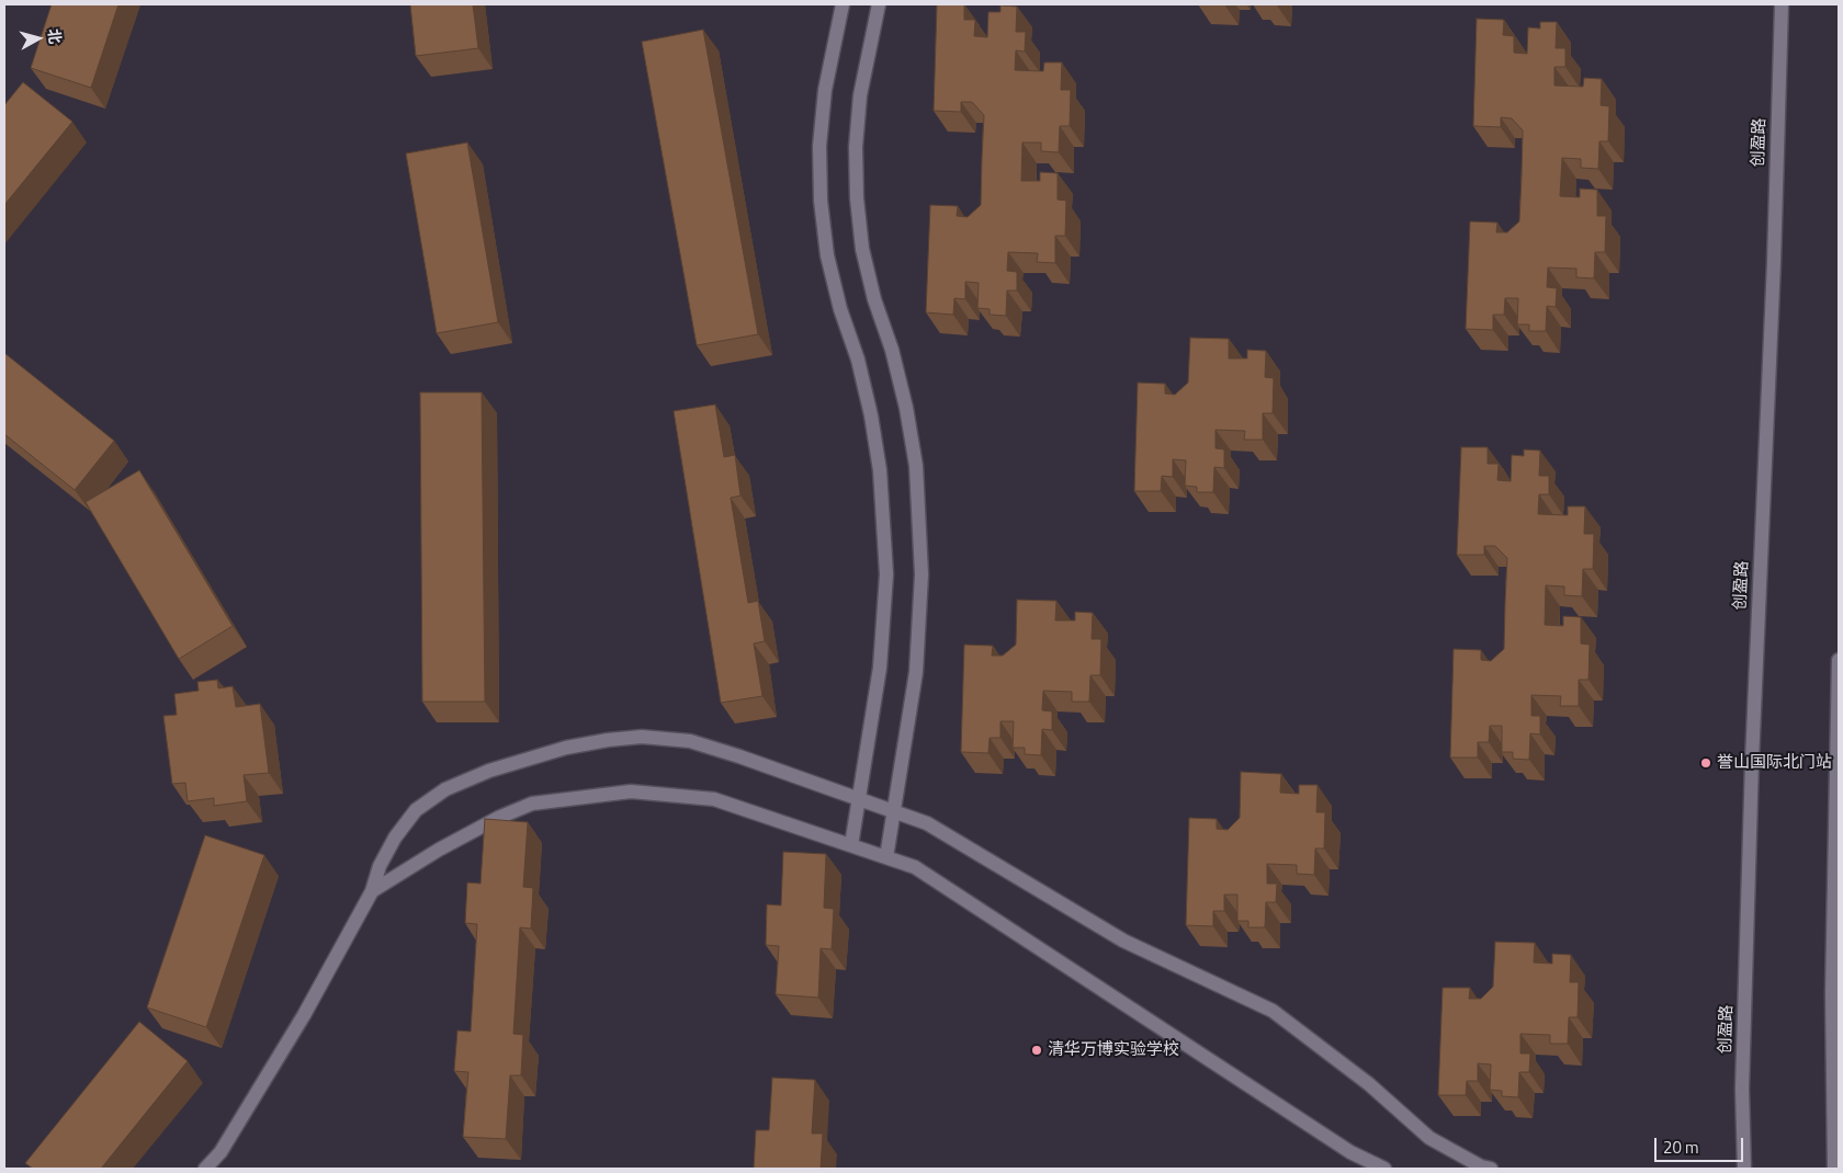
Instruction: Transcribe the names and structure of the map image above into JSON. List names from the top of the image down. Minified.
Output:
{"streets":{"street":["创盈路"]},"places":["誉山国际北门站","清华万博实验学校"],"scale_bar":"20 m","north":"right"}
